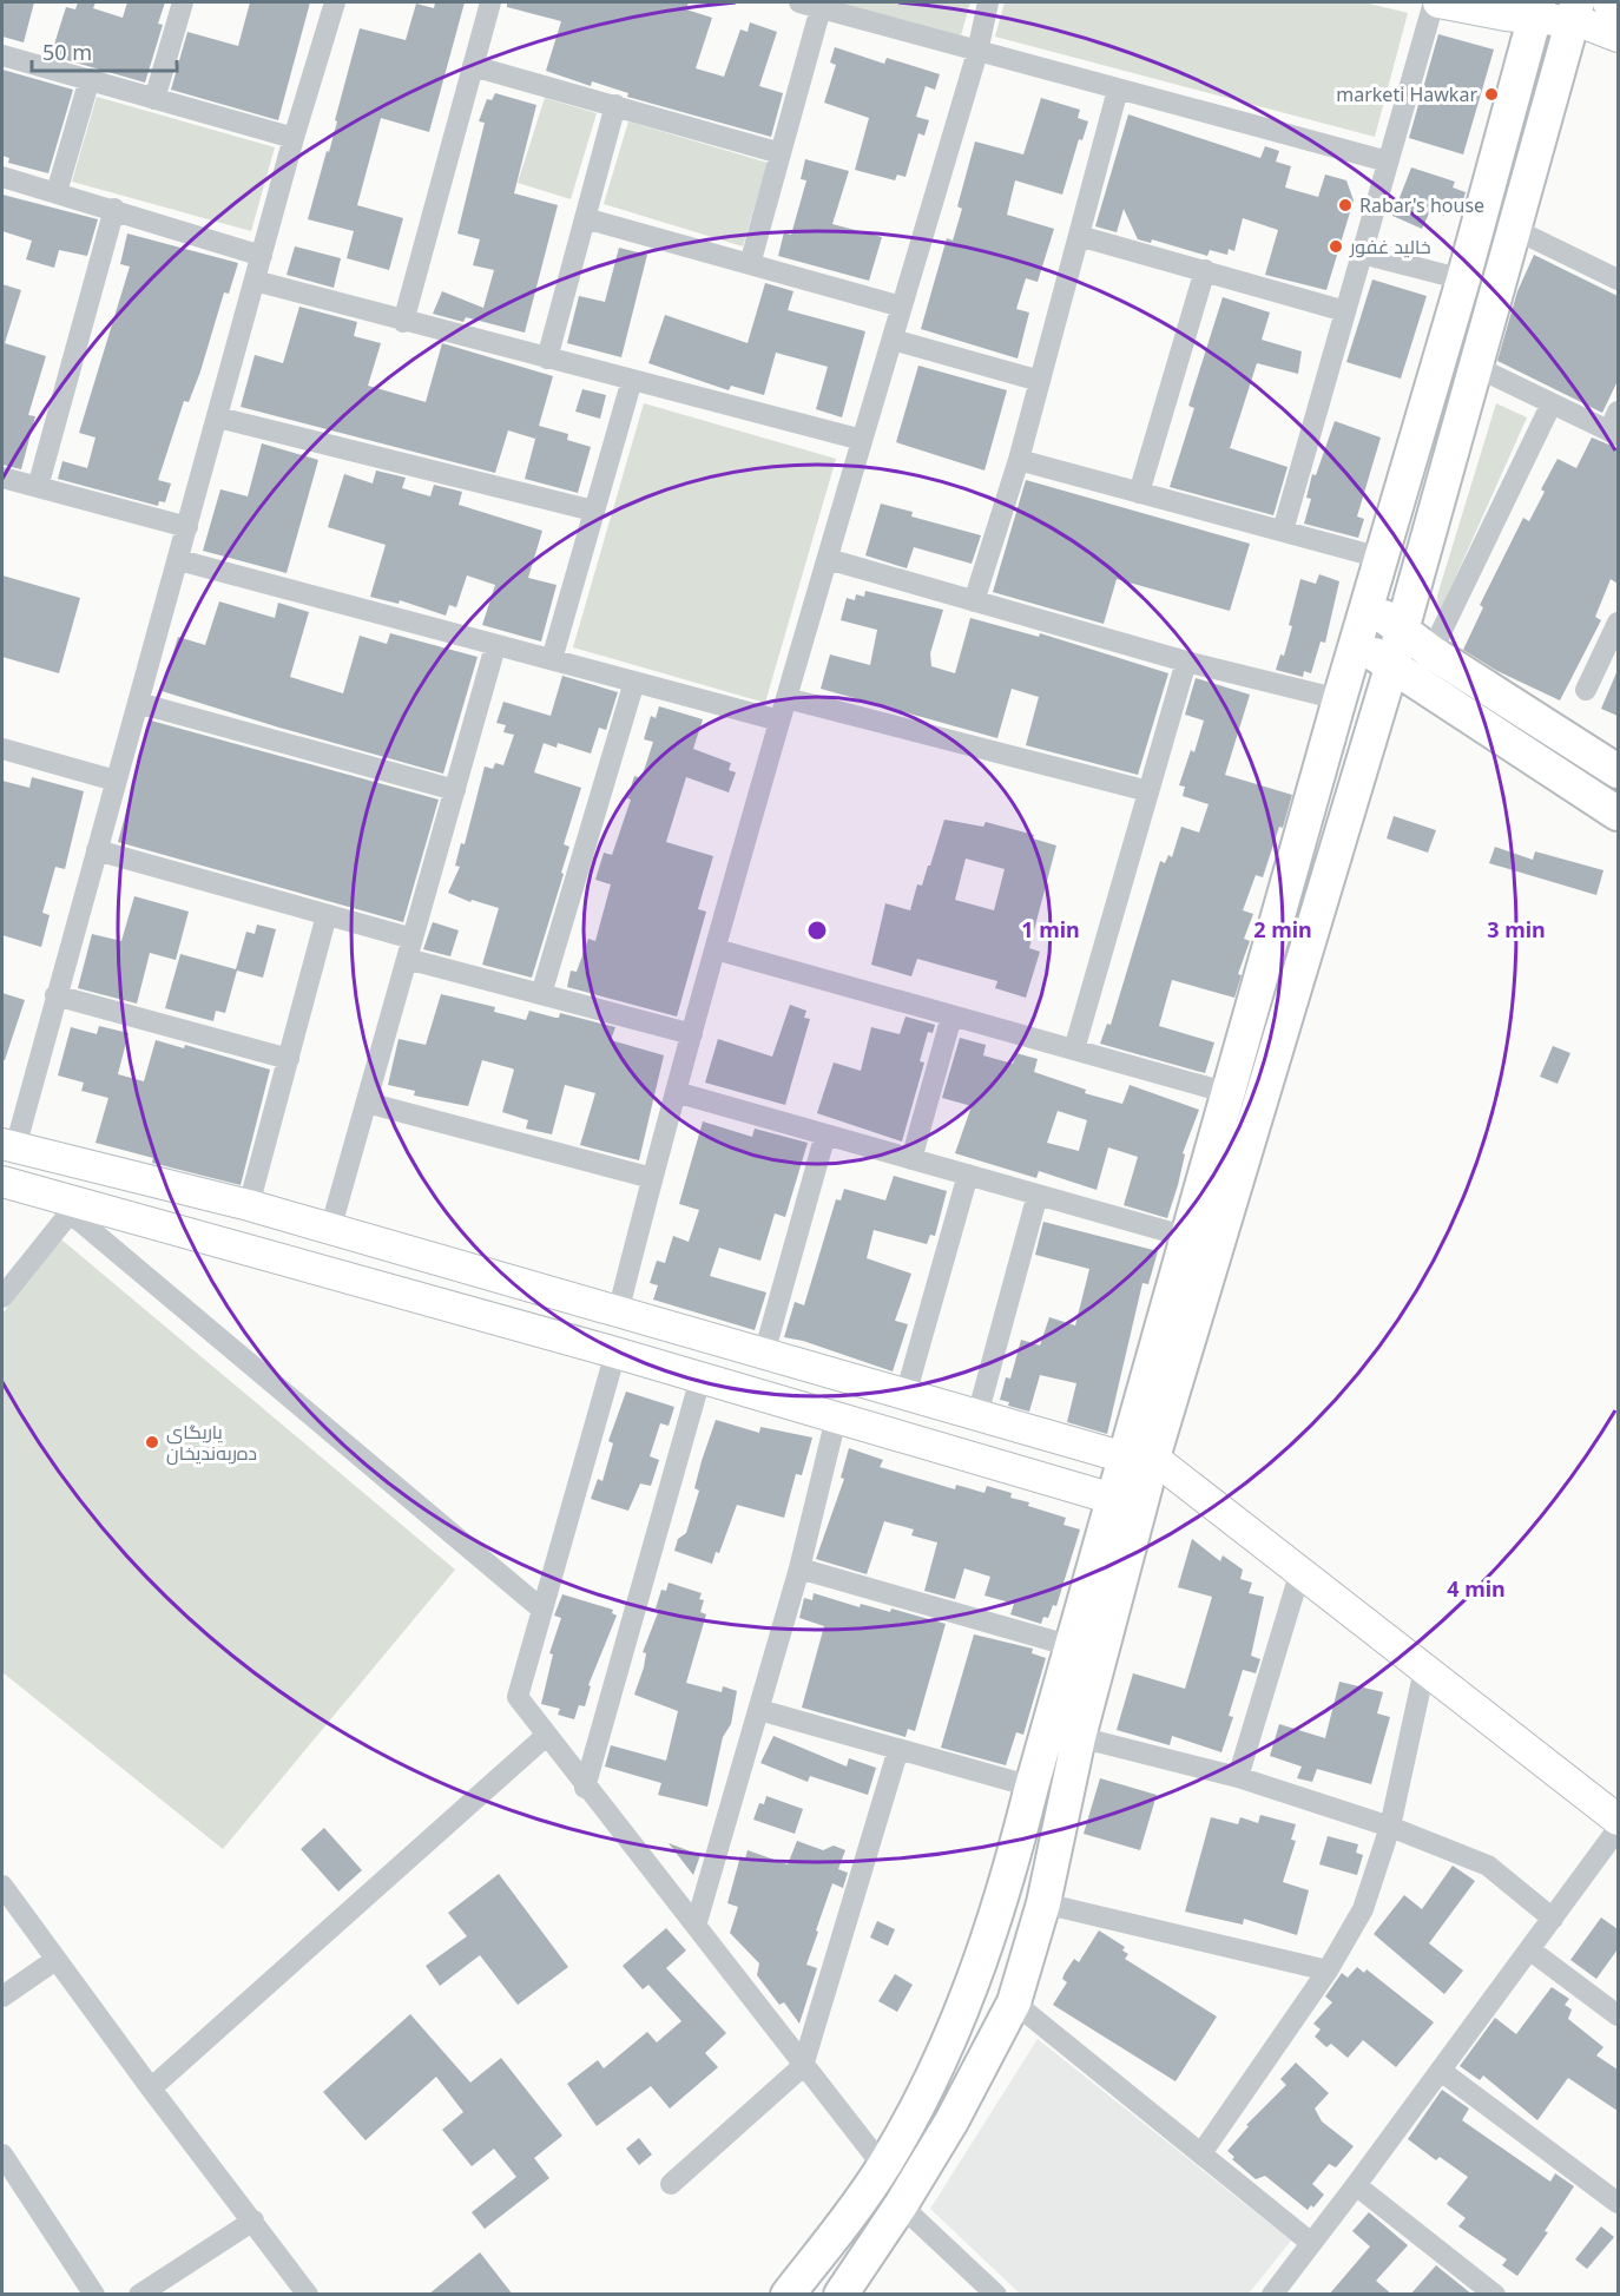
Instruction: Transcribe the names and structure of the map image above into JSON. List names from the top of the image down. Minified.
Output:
{"places":["marketi Hawkar","Rabar's house","خالید غفور","یاریگاى ده‌ربه‌ندیخان"],"scale_bar":"50 m","rings":["1 min","2 min","3 min","4 min"]}
